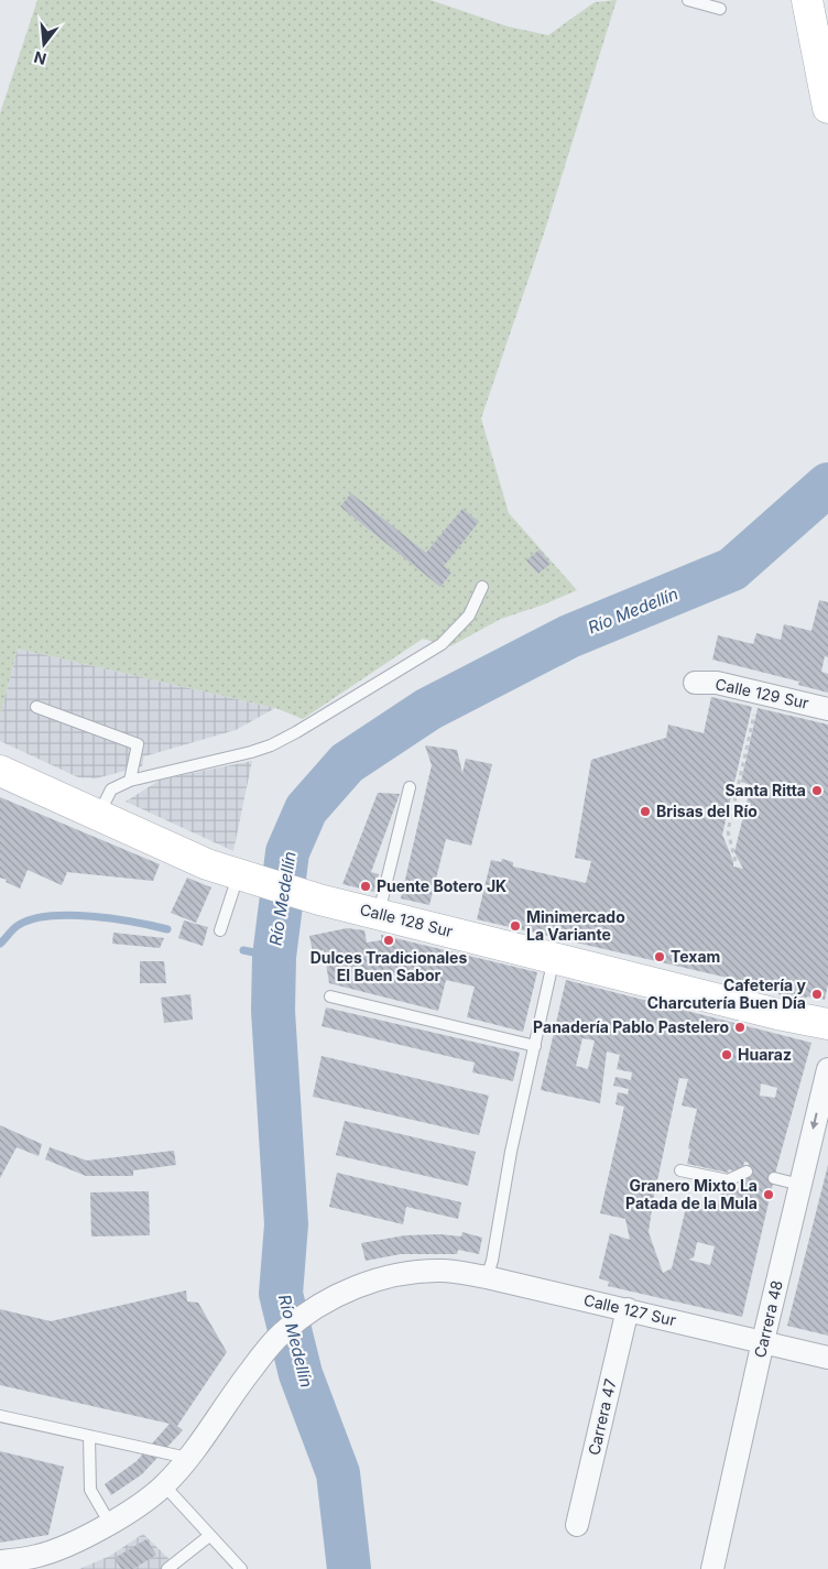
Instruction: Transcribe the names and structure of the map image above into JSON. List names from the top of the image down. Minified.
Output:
{"streets":{"street":["Calle 129 Sur","Calle 128 Sur","Calle 127 Sur","Carrera 48","Carrera 47"]},"crossings":[["Calle 127 Sur","Carrera 48"],["Calle 127 Sur","Carrera 47"]],"water":["Río Medellín"],"places":["Santa Ritta","Brisas del Río","Puente Botero JK","Minimercado La Variante","Dulces Tradicionales El Buen Sabor","Texam","Cafetería y Charcutería Buen Día","Panadería Pablo Pastelero","Huaraz","Granero Mixto La Patada de la Mula"],"north":"bottom"}
